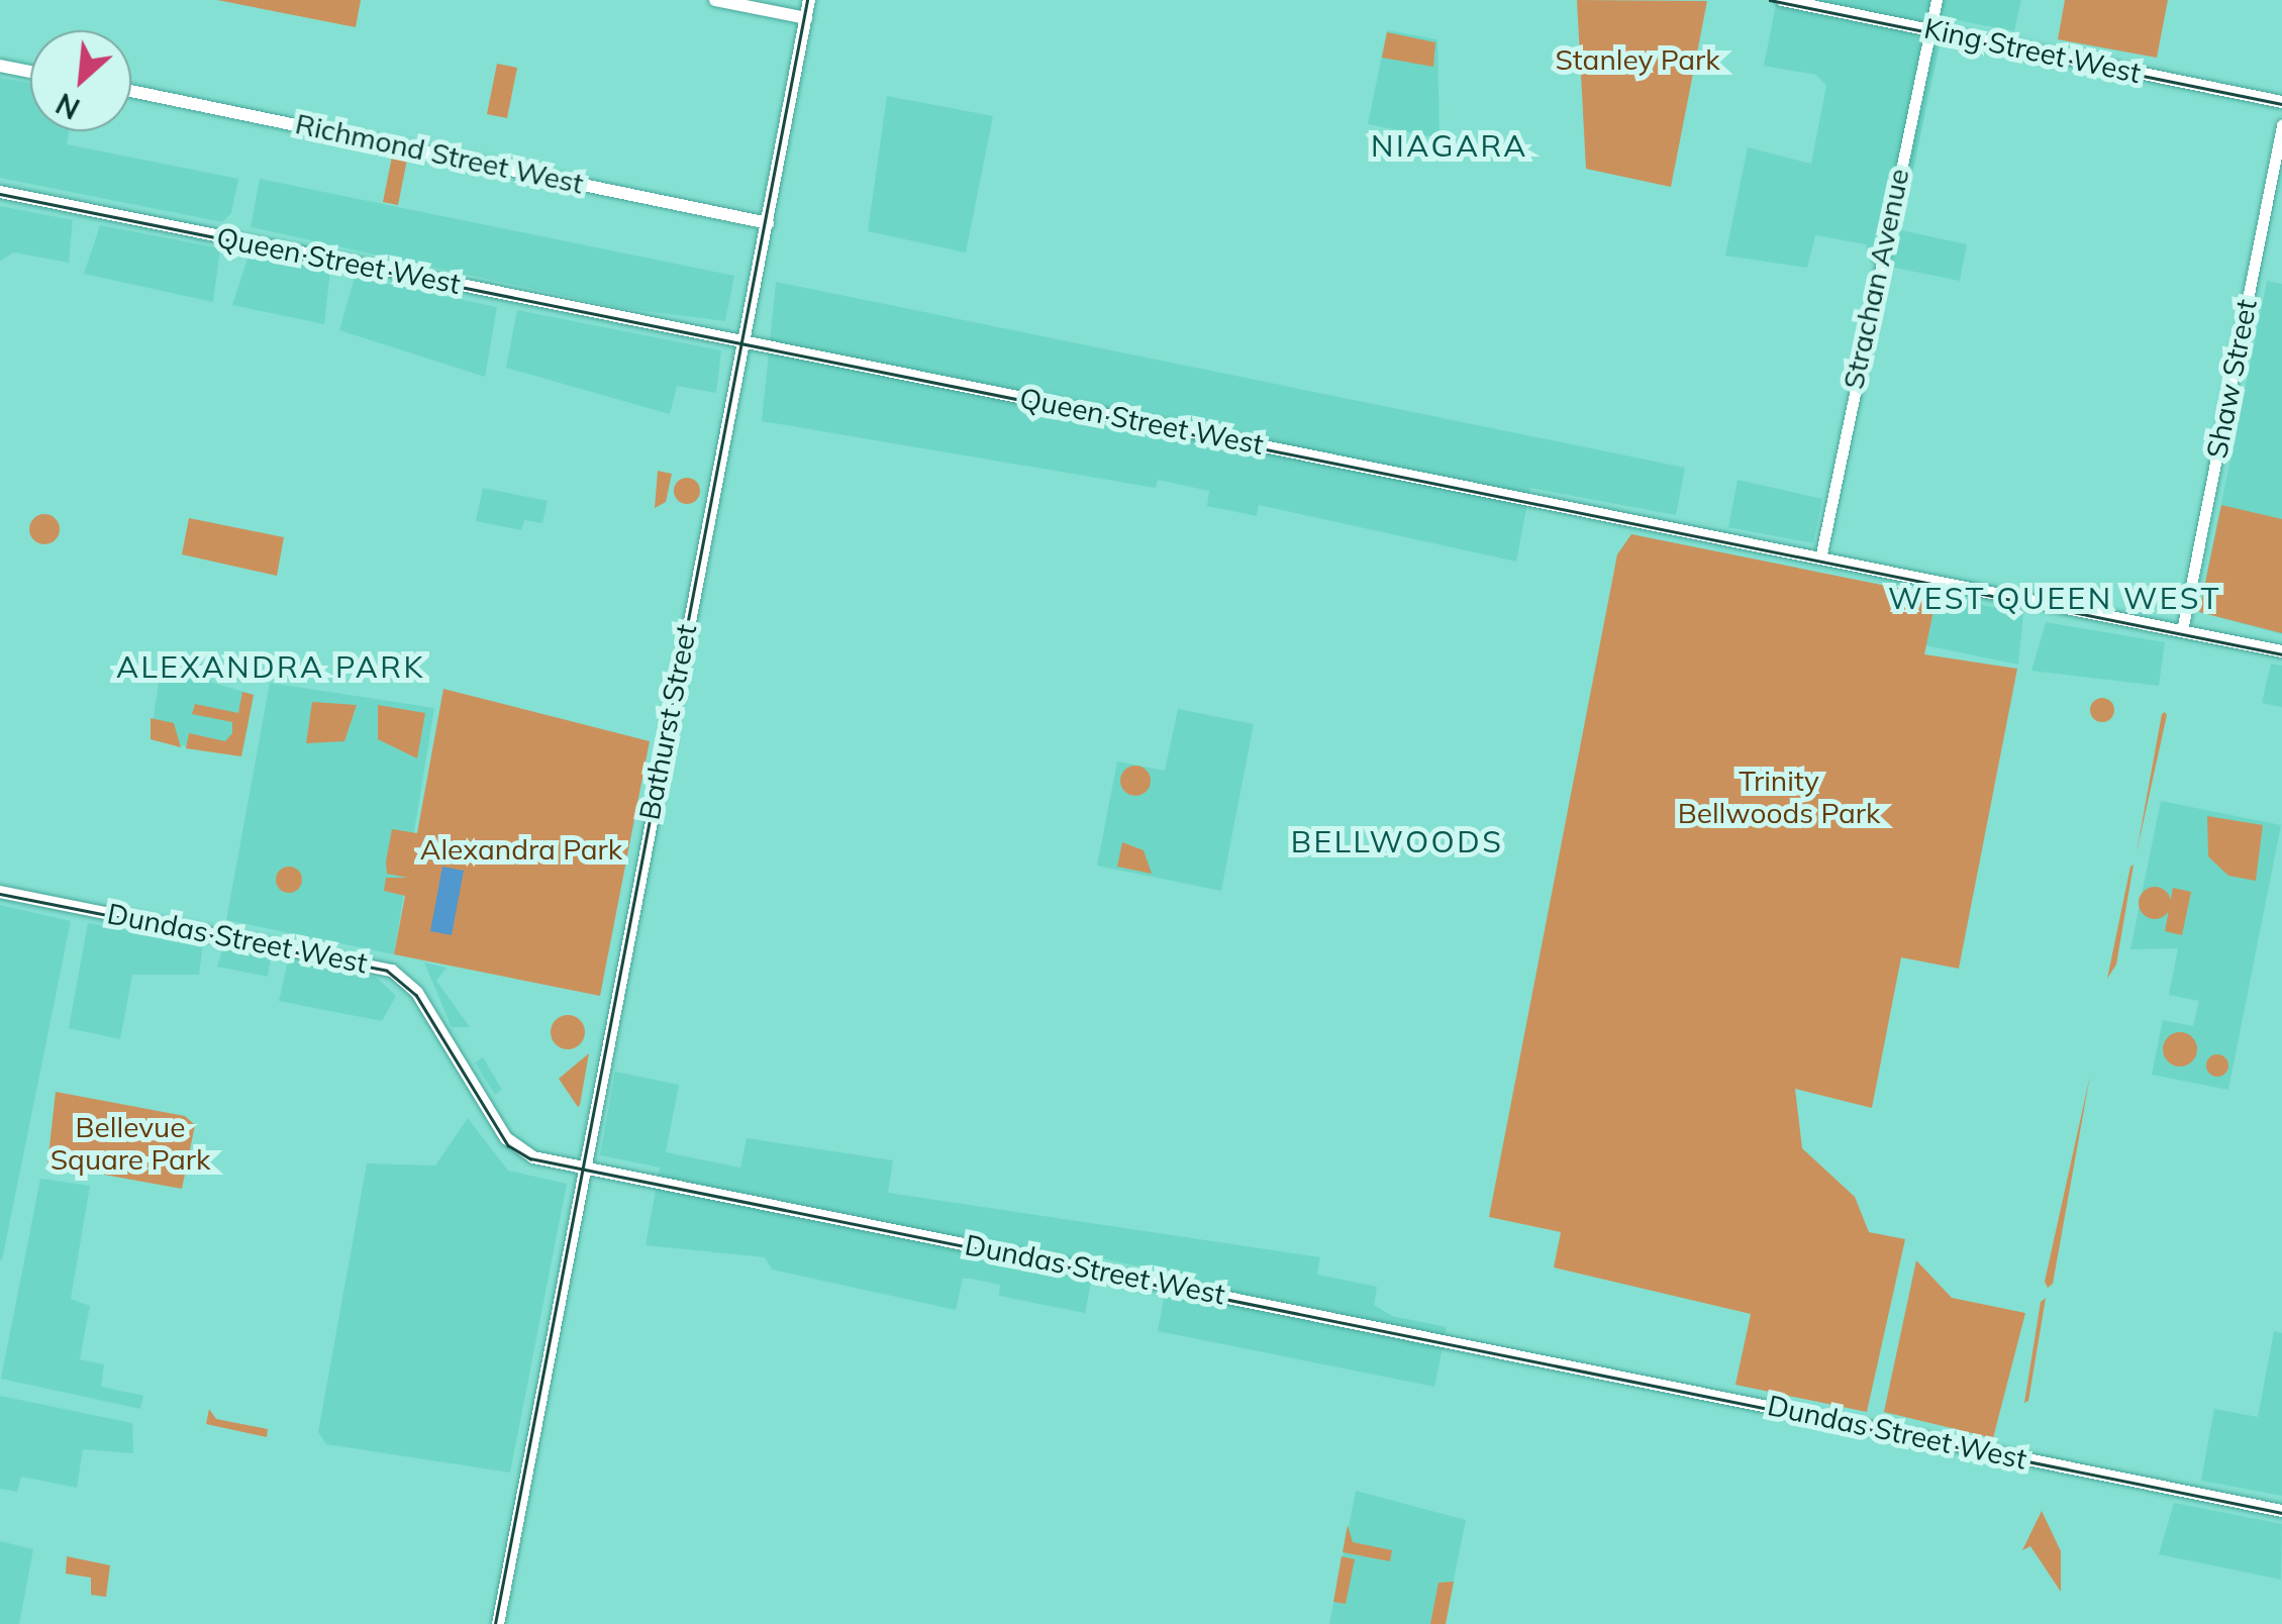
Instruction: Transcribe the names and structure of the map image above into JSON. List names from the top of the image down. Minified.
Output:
{"streets":{"main road":["King Street West","Richmond Street West","Queen Street West","Bathurst Street","Dundas Street West"],"street":["Strachan Avenue","Shaw Street"]},"crossings":[["King Street West","Strachan Avenue"],["Richmond Street West","Bathurst Street"],["Queen Street West","Strachan Avenue"],["Queen Street West","Shaw Street"],["Queen Street West","Bathurst Street"],["Bathurst Street","Dundas Street West"]],"districts":["NIAGARA","WEST QUEEN WEST","ALEXANDRA PARK","BELLWOODS"],"parks":["Stanley Park","Trinity Bellwoods Park","Alexandra Park","Bellevue Square Park"],"north":"bottom left"}
